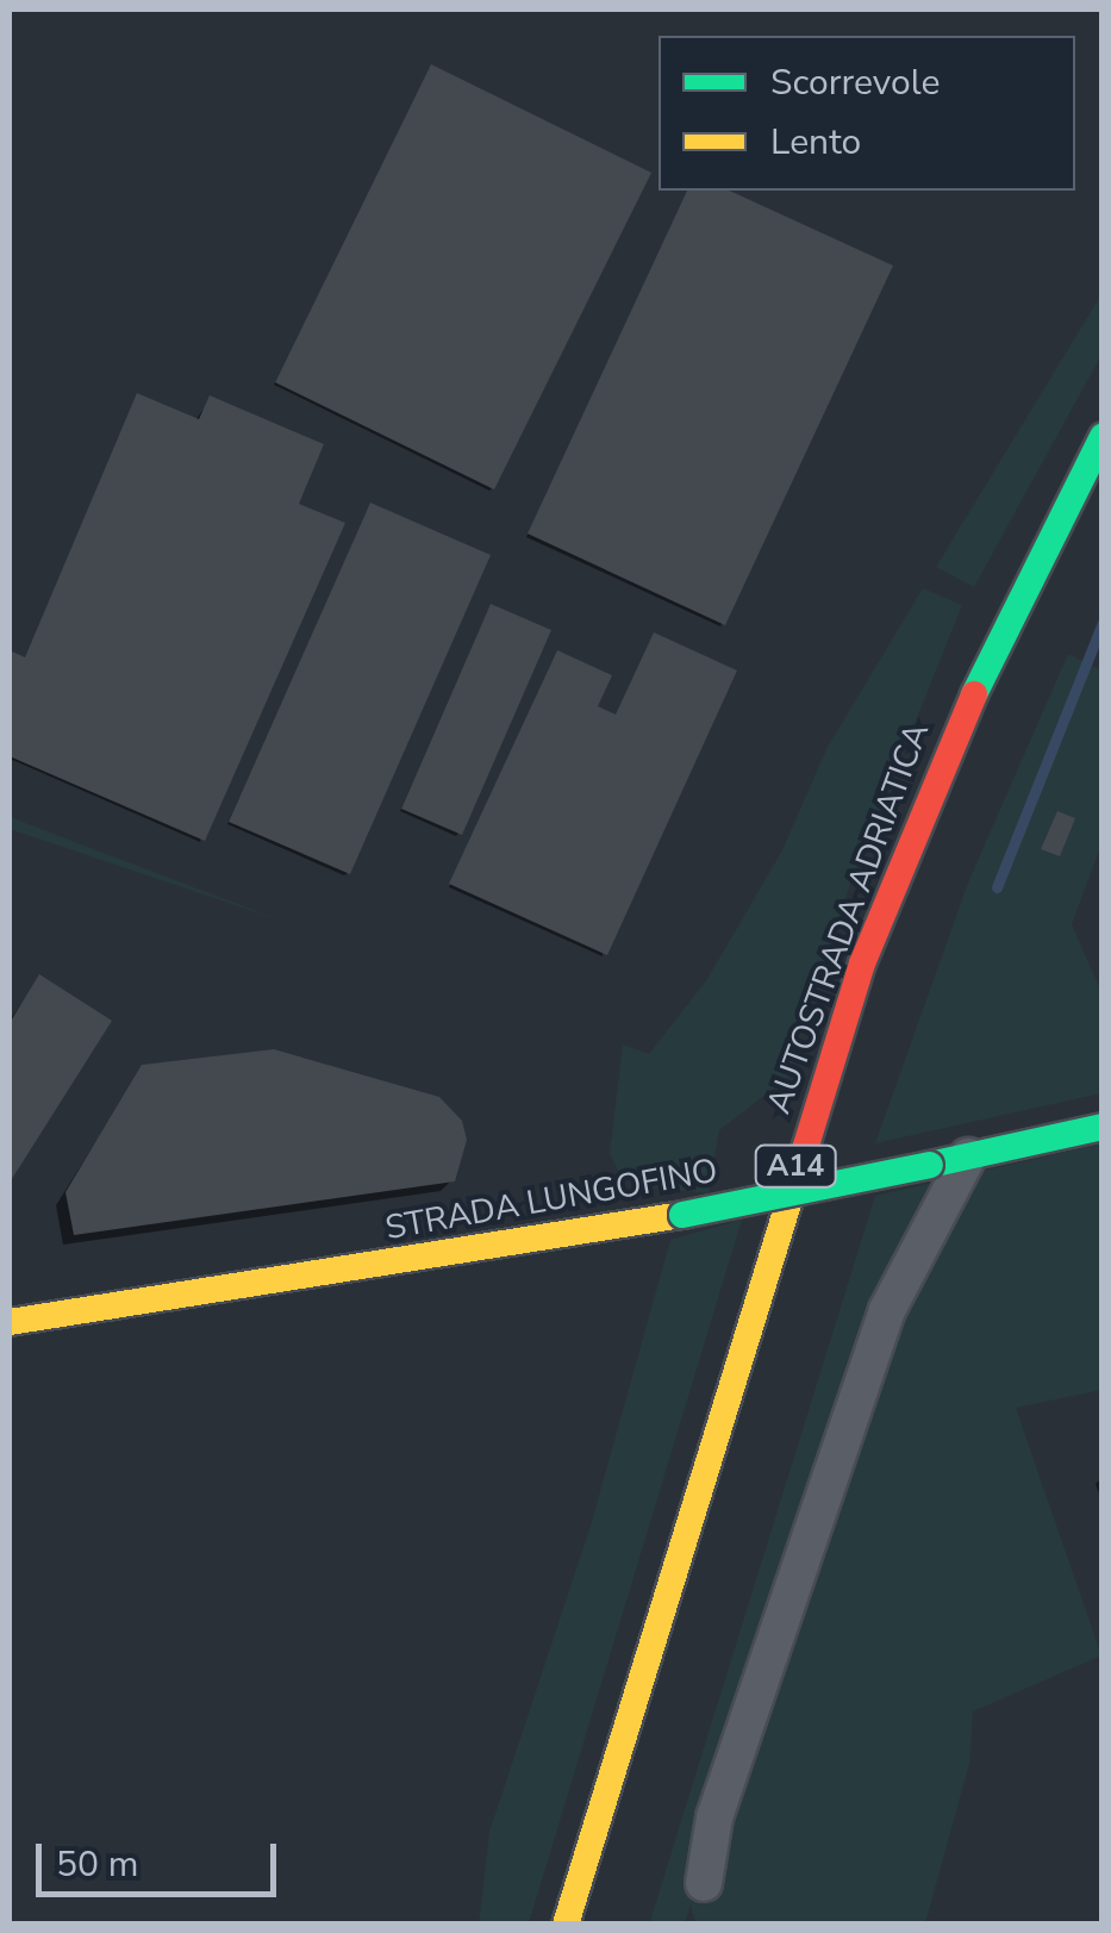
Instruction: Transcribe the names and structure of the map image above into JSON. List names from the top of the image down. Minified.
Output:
{"streets":{"main road":["AUTOSTRADA ADRIATICA","A14","STRADA LUNGOFINO"]},"legend":["Scorrevole","Lento"],"scale_bar":"50 m"}
